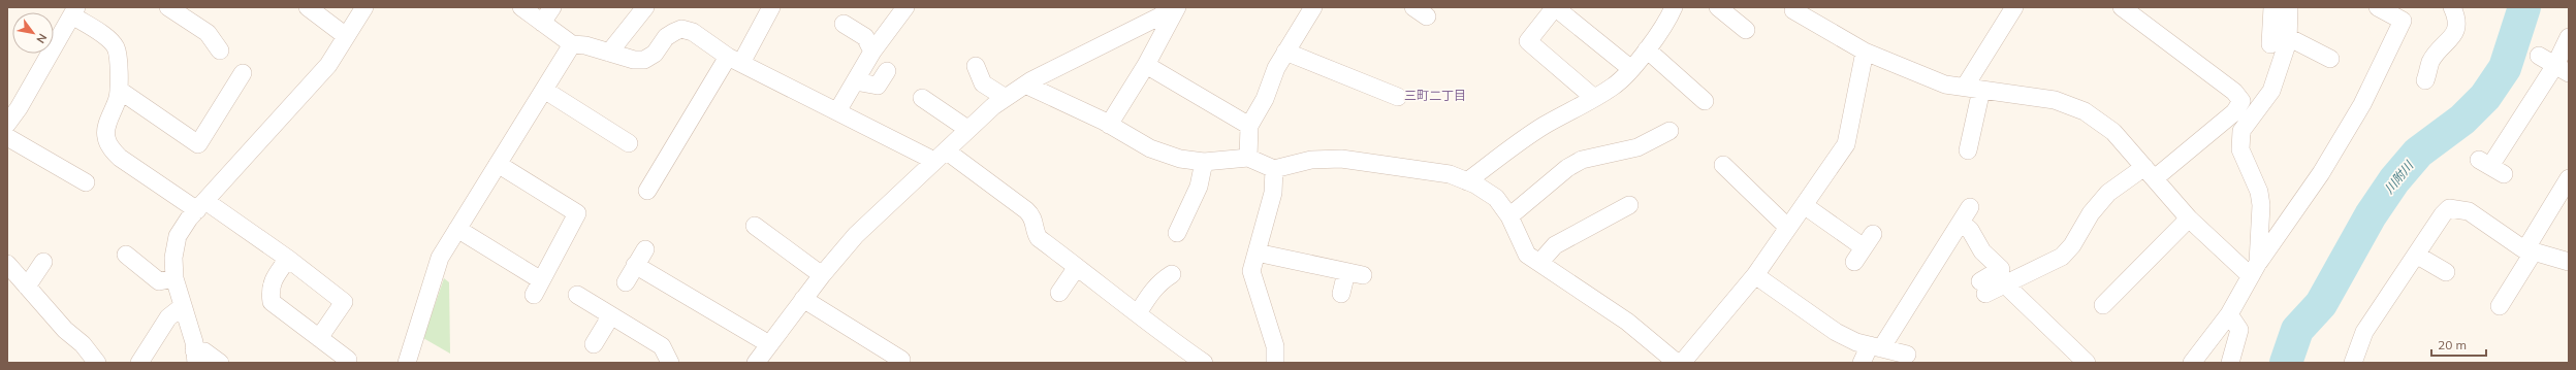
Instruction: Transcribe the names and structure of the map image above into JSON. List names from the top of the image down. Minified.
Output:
{"districts":["三町二丁目"],"water":["川附川"],"scale_bar":"20 m","north":"bottom right"}
